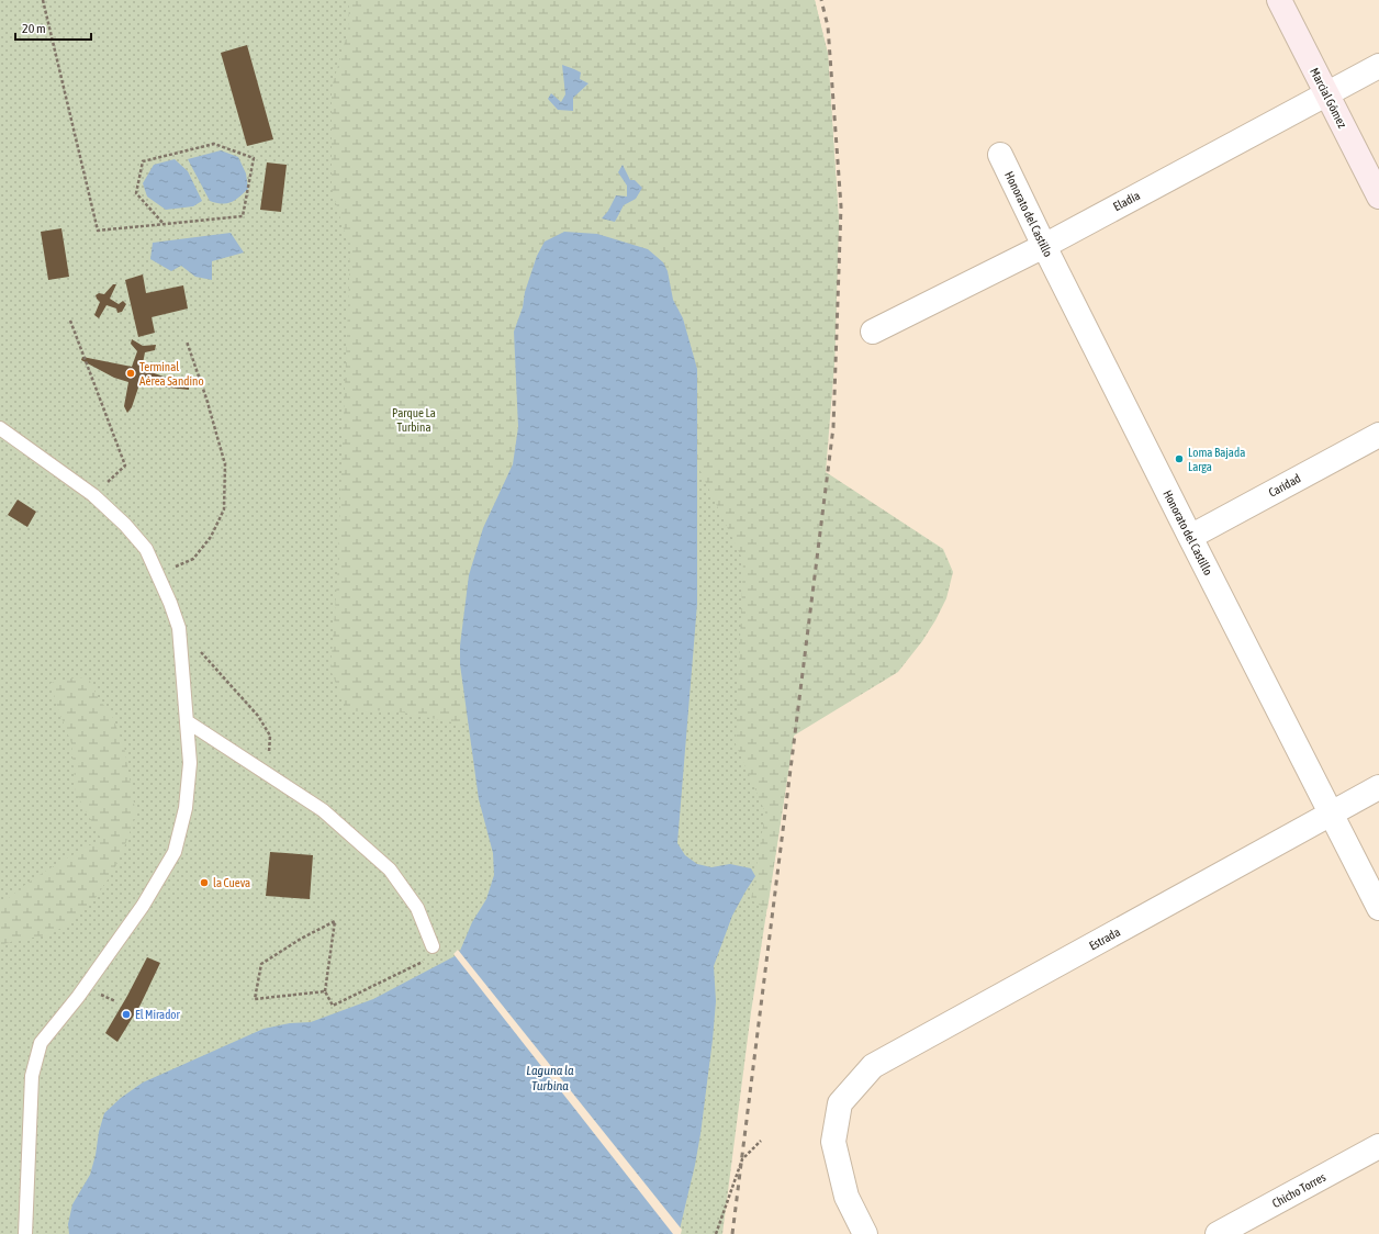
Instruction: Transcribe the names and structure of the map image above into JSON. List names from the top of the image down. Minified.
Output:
{"streets":{"main road":["Marcial Gómez"],"street":["Eladia","Honorato del Castillo","Caridad","Estrada","Chicho Torres"]},"crossings":[["Marcial Gómez","Eladia"],["Eladia","Honorato del Castillo"],["Honorato del Castillo","Caridad"],["Honorato del Castillo","Estrada"]],"water":["Laguna la Turbina"],"parks":["Parque La Turbina"],"places":["Terminal Aérea Sandino","Loma Bajada Larga","la Cueva","El Mirador"],"scale_bar":"20 m"}
